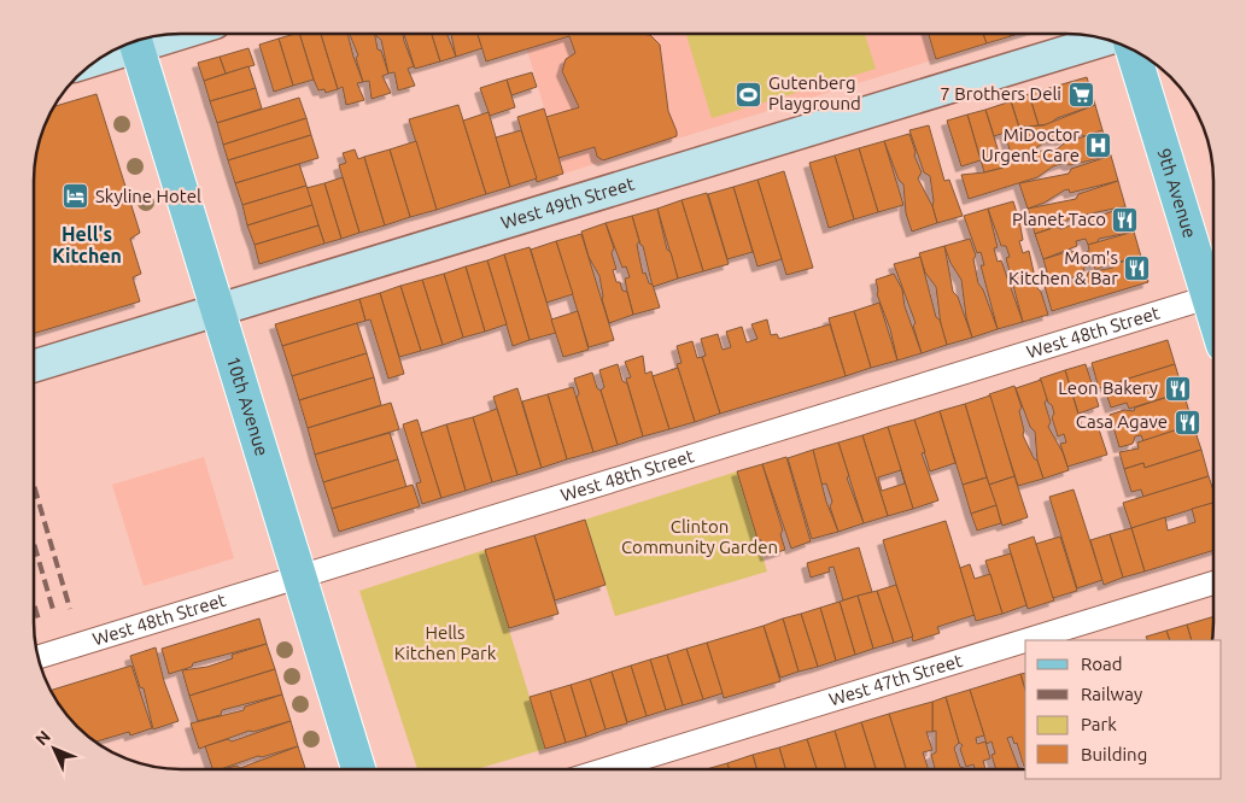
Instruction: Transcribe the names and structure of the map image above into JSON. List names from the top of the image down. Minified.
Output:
{"streets":{"main road":["9th Avenue","West 49th Street","10th Avenue"],"street":["West 48th Street","West 47th Street"]},"crossings":[["West 49th Street","10th Avenue"],["West 48th Street","10th Avenue"]],"districts":["Hell's Kitchen"],"parks":["Clinton Community Garden","Hells Kitchen Park"],"places":{"sports":["Gutenberg Playground"],"supermarket":["7 Brothers Deli"],"hospital":["MiDoctor Urgent Care"],"hotel":["Skyline Hotel"],"restaurant":["Planet Taco","Mom's Kitchen & Bar","Leon Bakery","Casa Agave"]},"legend":["Road","Railway","Park","Building"],"north":"top left"}
